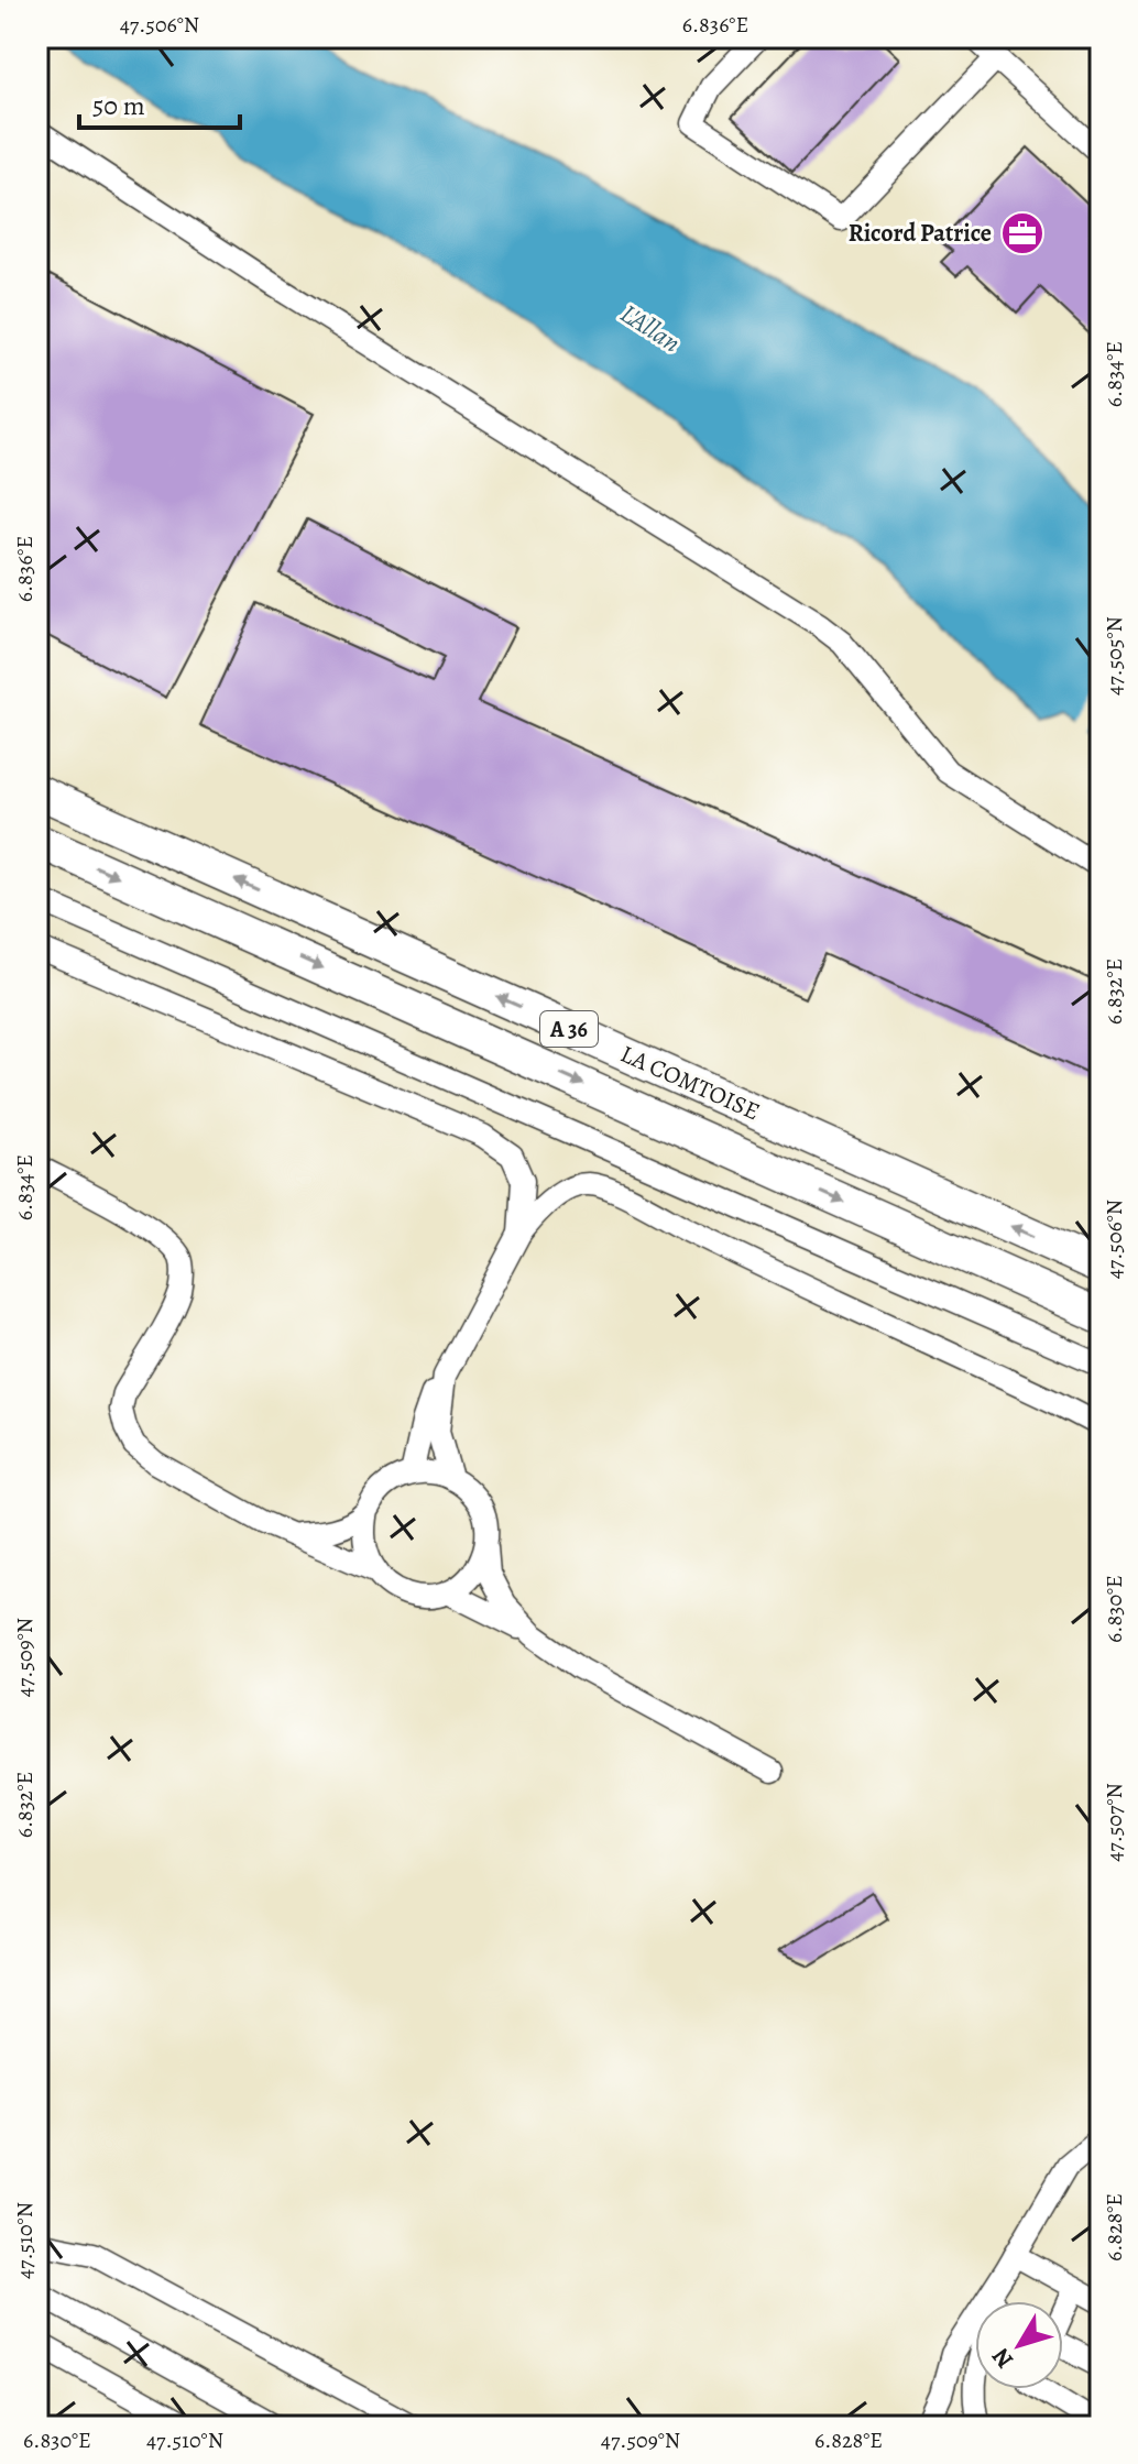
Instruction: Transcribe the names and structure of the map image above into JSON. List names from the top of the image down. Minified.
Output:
{"streets":{"highway":["A 36","LA COMTOISE"]},"water":["L'Allan"],"places":{"office":["Ricord Patrice"]},"scale_bar":"50 m","north":"bottom left","coordinates":["47.506°N","6.836°E","6.834°E","47.505°N","6.832°E","6.830°E","47.509°N","47.507°N","6.828°E","47.510°N"]}
